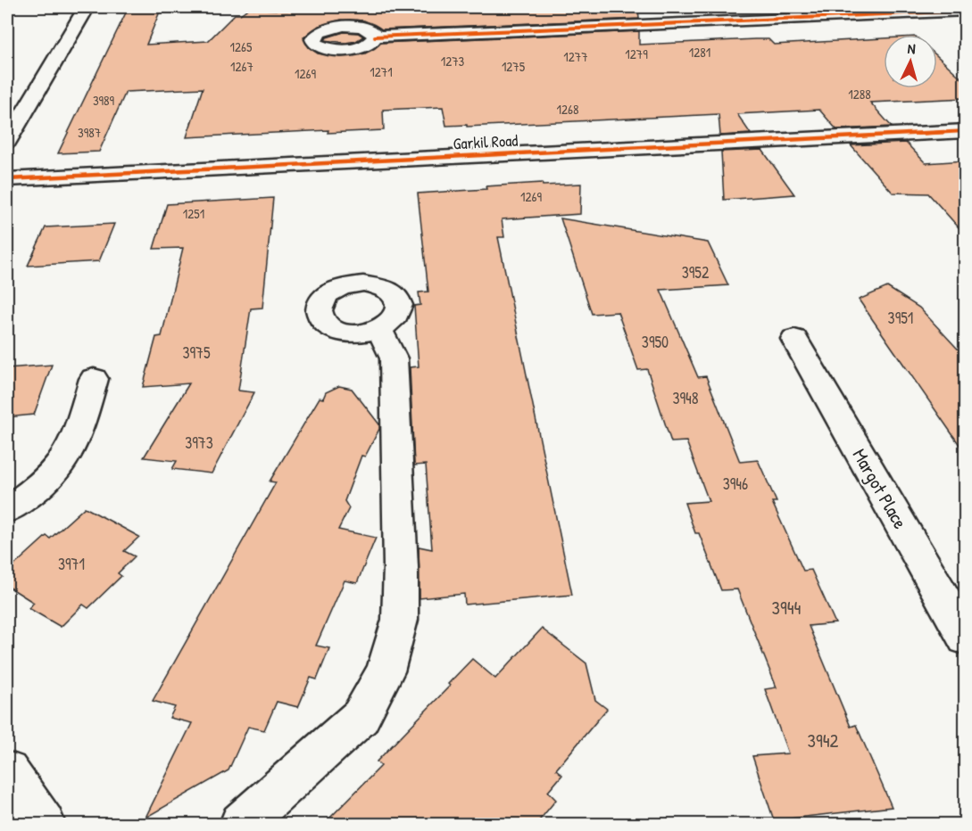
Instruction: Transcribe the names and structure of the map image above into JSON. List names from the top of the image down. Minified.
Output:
{"streets":{"street":["Garkil Road","Margot Place"]},"house_numbers":["1265","1281","1279","1277","1273","1267","1275","1271","1269","1288","3989","1268","3987","1269","1251","3952","3951","3950","3975","3948","3973","3946","3971","3944","3942"],"north":"top"}
